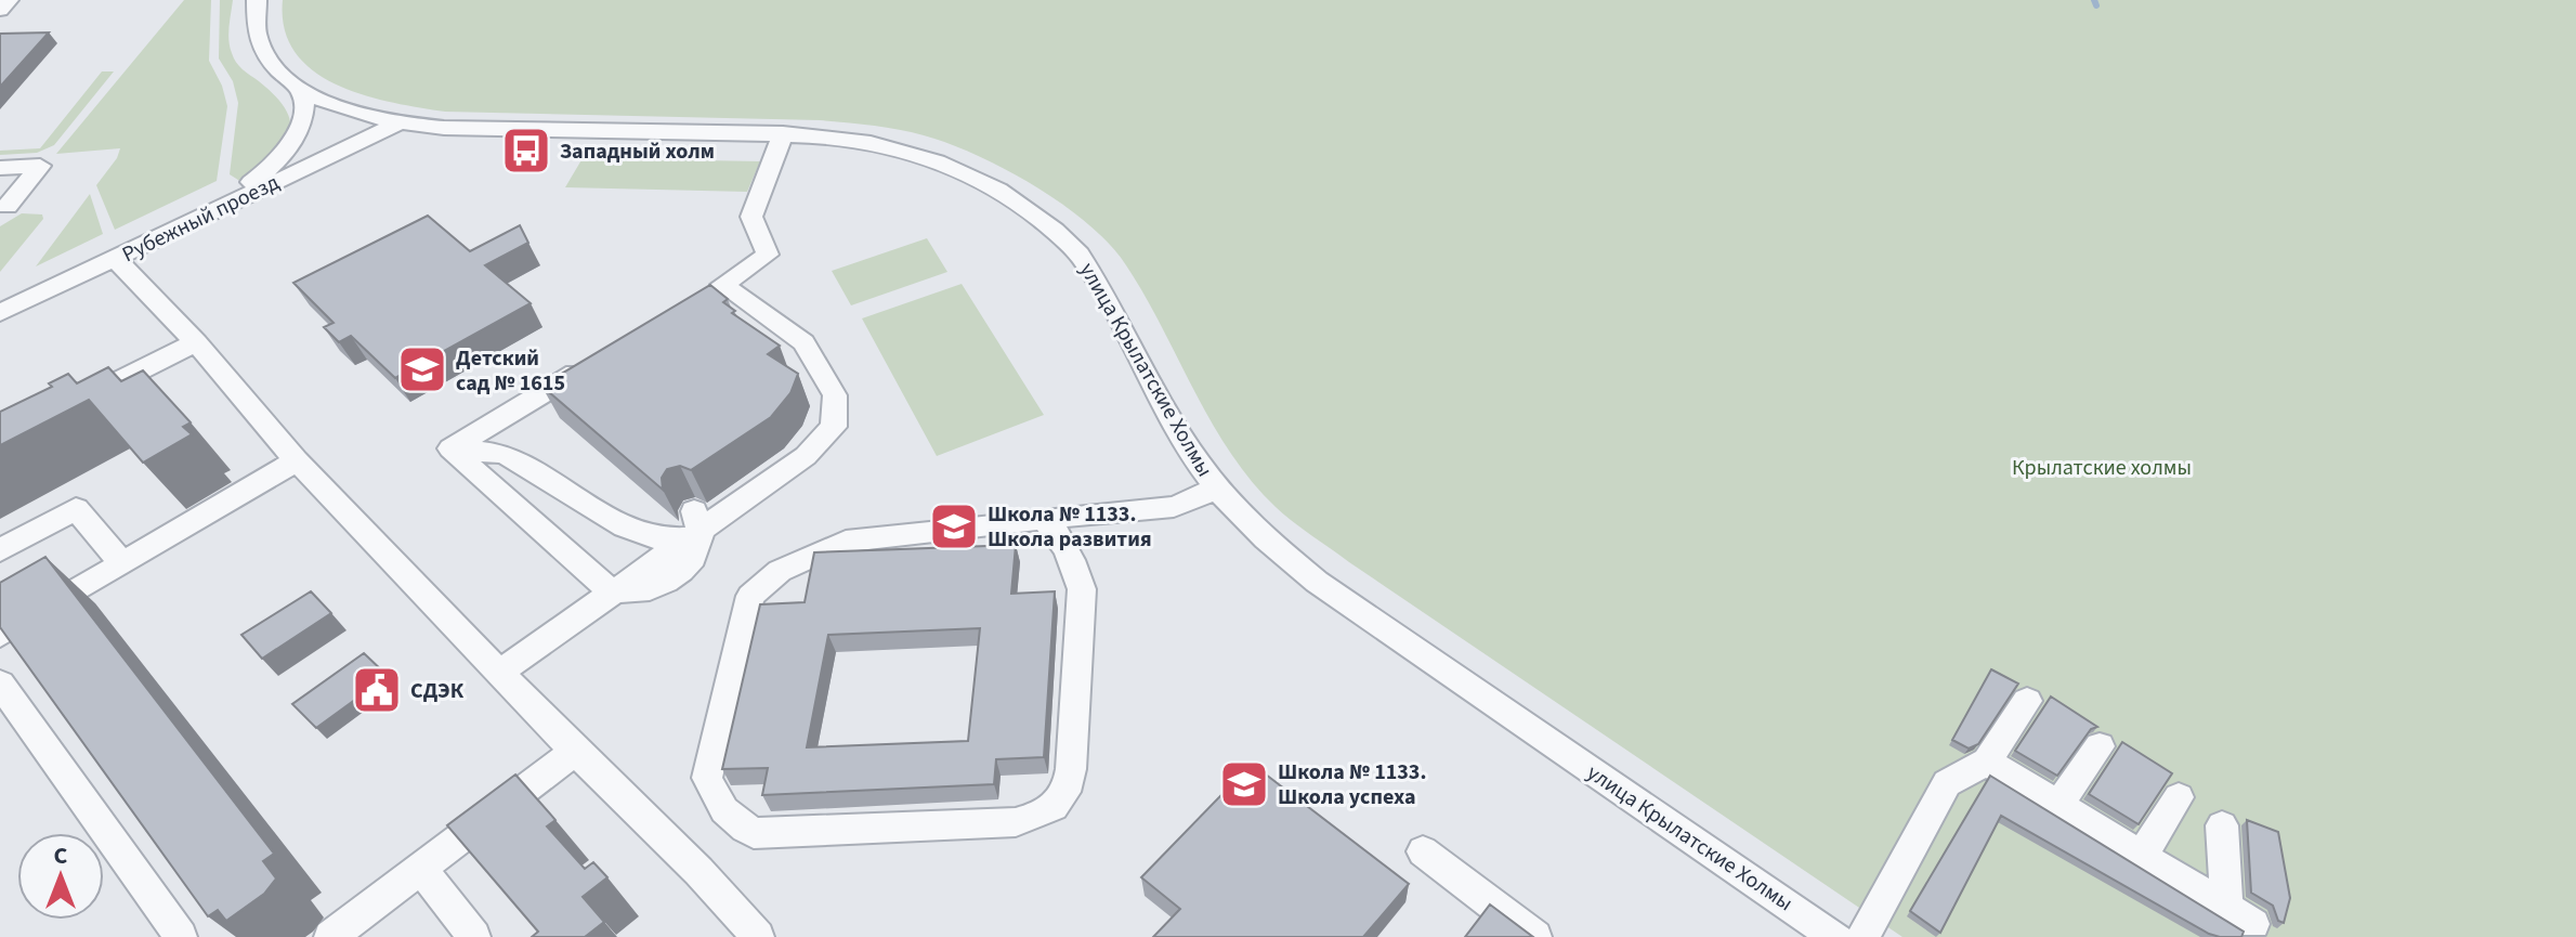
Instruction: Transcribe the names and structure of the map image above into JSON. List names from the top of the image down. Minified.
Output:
{"streets":{"street":["Рубежный проезд","улица Крылатские Холмы"]},"crossings":[["Рубежный проезд","улица Крылатские Холмы"]],"parks":["Крылатские холмы"],"places":{"bus stop":["Западный холм"],"school or university":["Детский сад № 1615","Школа № 1133. Школа развития","Школа № 1133. Школа успеха"],"public building":["СДЭК"]},"north":"top"}
